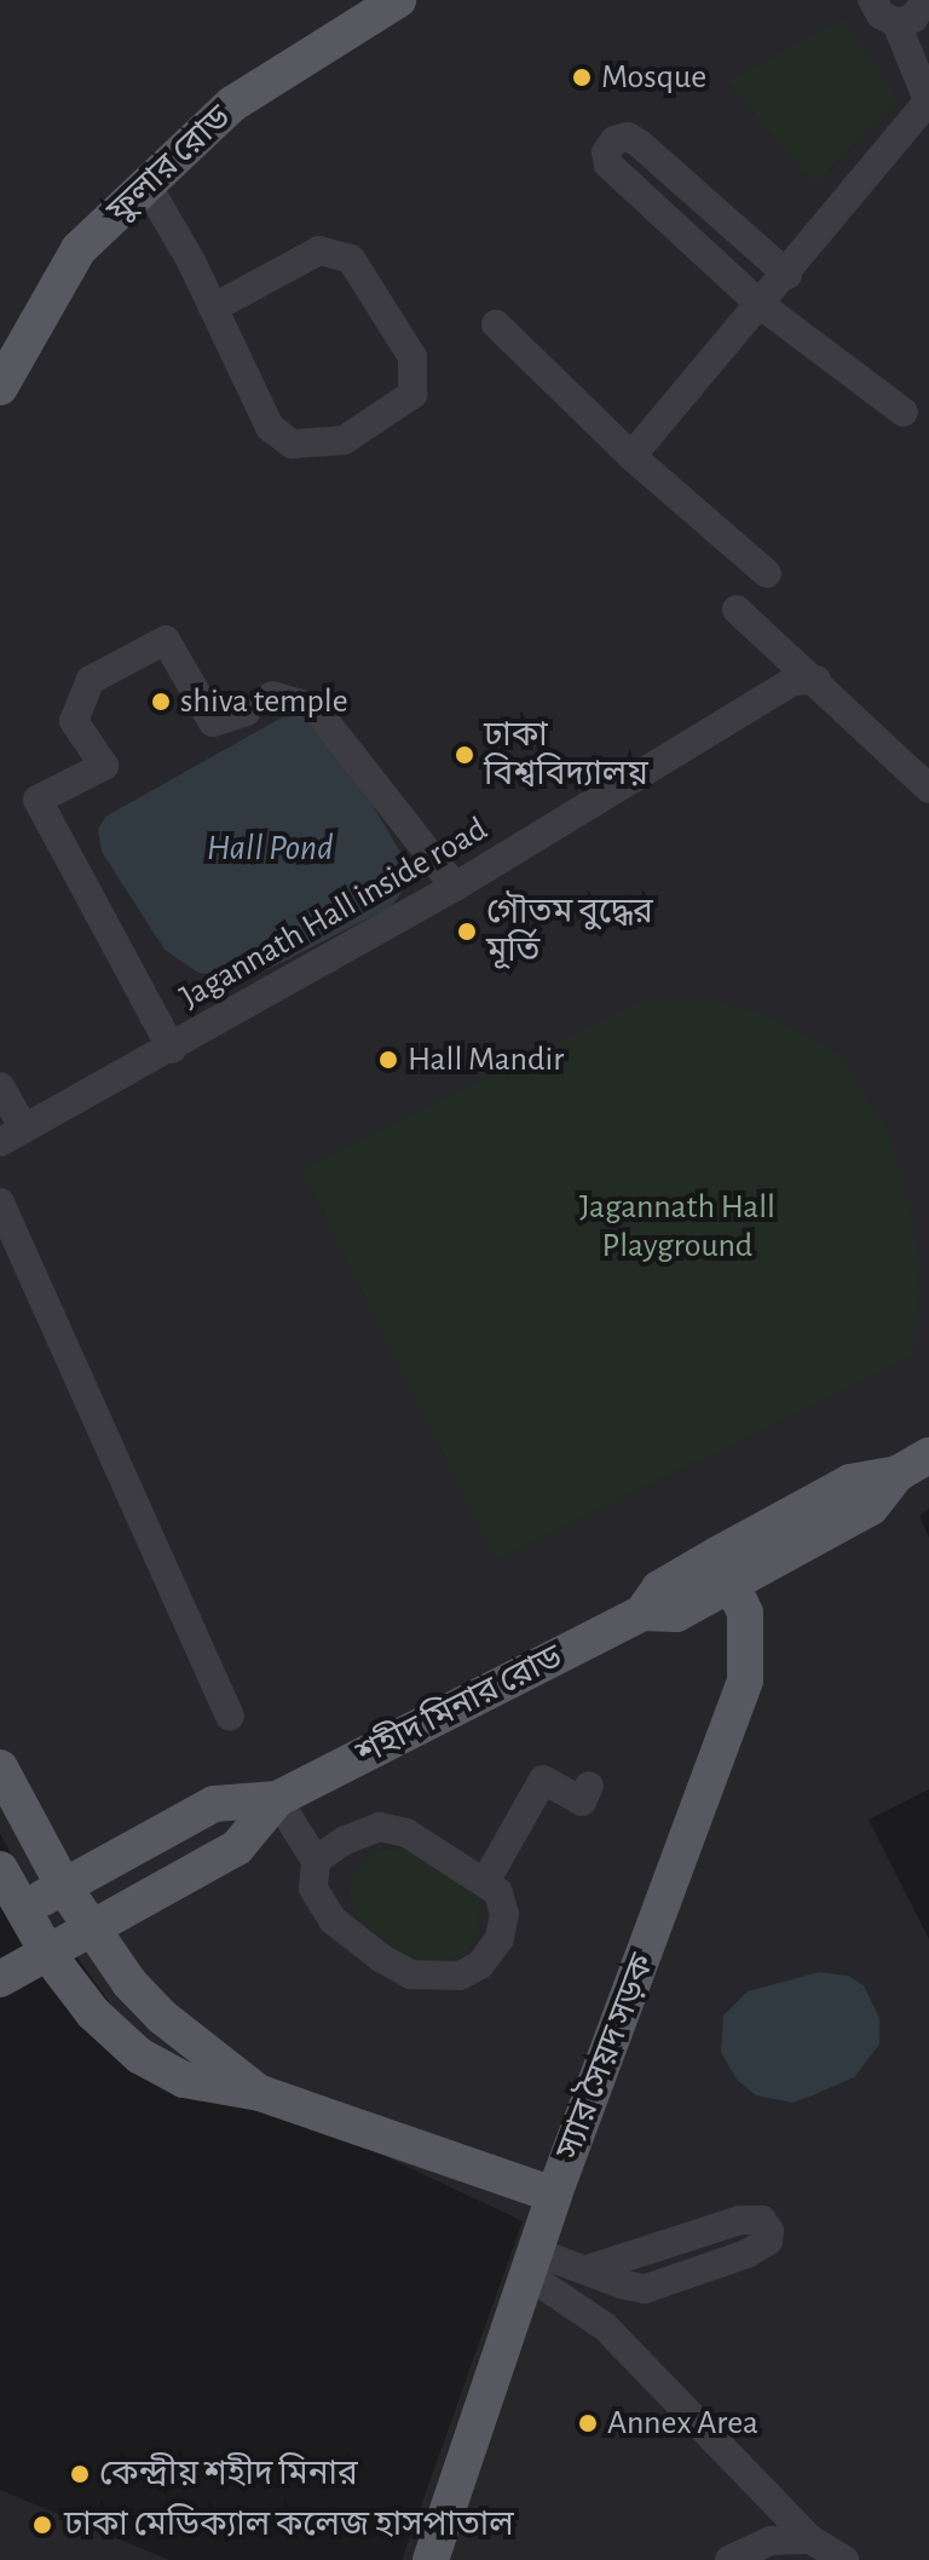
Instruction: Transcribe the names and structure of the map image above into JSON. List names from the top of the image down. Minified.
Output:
{"streets":{"main road":["ফুলার রোড","শহীদ মিনার রোড","স্যার সৈয়দ সড়ক"],"lane":["Jagannath Hall inside road"]},"crossings":[["শহীদ মিনার রোড","স্যার সৈয়দ সড়ক"]],"water":["Hall Pond"],"parks":["Jagannath Hall Playground"],"places":["Mosque","shiva temple","ঢাকা বিশ্ববিদ্যালয়","গৌতম বুদ্ধের মূর্তি","Hall Mandir","Annex Area","কেন্দ্রীয় শহীদ মিনার","ঢাকা মেডিক্যাল কলেজ হাসপাতাল"]}
